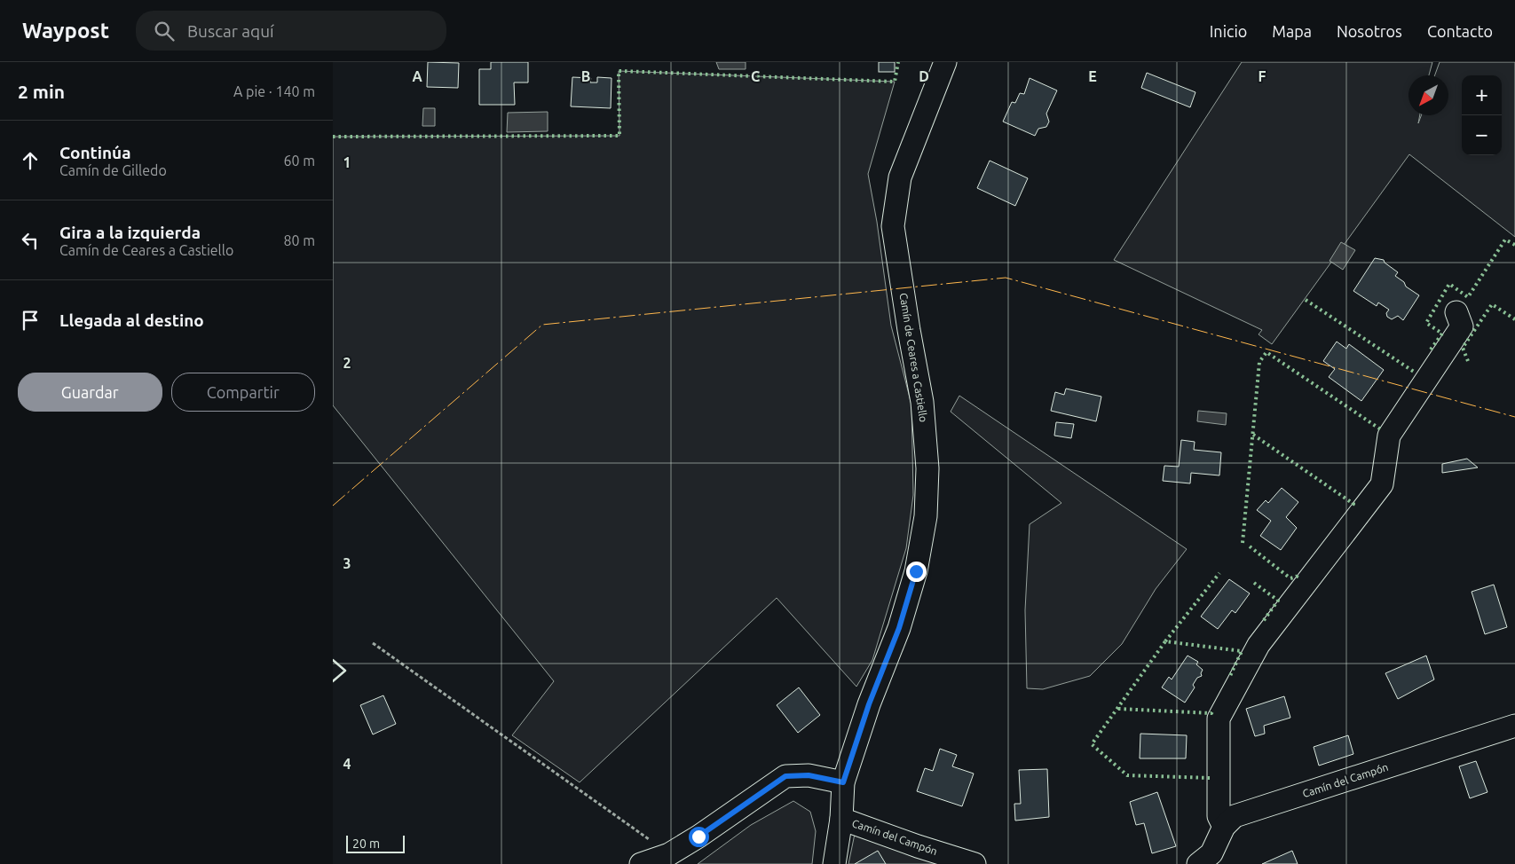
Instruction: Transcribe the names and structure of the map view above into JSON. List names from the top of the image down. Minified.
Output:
{"streets":{"street":["Camín de Ceares a Castiello","Camín del Campón"]},"crossings":[["Camín de Ceares a Castiello","Camín del Campón"]],"scale_bar":"20 m","north":"bottom left","page":{"header":"Waypost","search":"Buscar aquí","nav":["Inicio","Mapa","Nosotros","Contacto"],"heading":["2 min","A pie · 140 m"],"map_buttons":["+","−"],"list":[["Continúa","Camín de Gilledo","60 m"],["Gira a la izquierda","Camín de Ceares a Castiello","80 m"],"Llegada al destino"],"buttons":["Guardar","Compartir"],"scale":"20 m"},"grid":{"columns":["A","B","C","D","E","F"],"rows":["1","2","3","4"]}}
